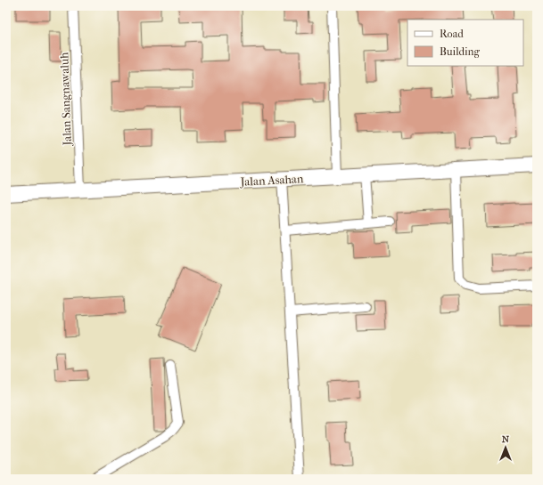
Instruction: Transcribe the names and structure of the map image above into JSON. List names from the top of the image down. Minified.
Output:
{"streets":{"main road":["Jalan Asahan"],"street":["Jalan Sangnawaluh"]},"crossings":[["Jalan Sangnawaluh","Jalan Asahan"]],"legend":["Road","Building"],"north":"top"}
